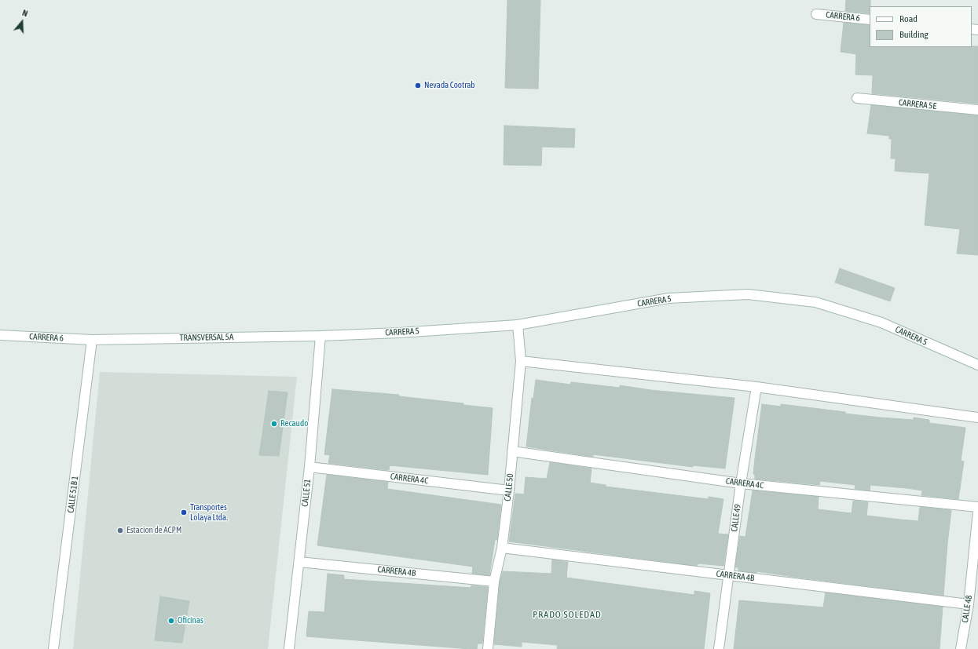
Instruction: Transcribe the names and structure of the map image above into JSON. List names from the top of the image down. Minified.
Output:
{"streets":{"street":["CARRERA 6","CARRERA 5E","CARRERA 5","TRANSVERSAL 5A","CARRERA 4C","CALLE 50","CALLE 51","CALLE 51B 1","CALLE 49","CARRERA 4B","CALLE 48"]},"crossings":[["CARRERA 6","TRANSVERSAL 5A"],["CARRERA 6","CALLE 51B 1"],["CARRERA 5","TRANSVERSAL 5A"],["CARRERA 5","CALLE 50"],["CARRERA 5","CALLE 51"],["TRANSVERSAL 5A","CALLE 51"],["TRANSVERSAL 5A","CALLE 51B 1"],["CARRERA 4C","CALLE 50"],["CARRERA 4C","CALLE 51"],["CARRERA 4C","CALLE 49"],["CALLE 50","CARRERA 4B"],["CALLE 51","CARRERA 4B"],["CALLE 49","CARRERA 4B"],["CARRERA 4B","CALLE 48"]],"districts":["PRADO SOLEDAD"],"places":["Nevada Cootrab","Recaudo","Transportes Lolaya Ltda.","Estacion de ACPM","Oficinas"],"legend":["Road","Building"],"north":"top"}
